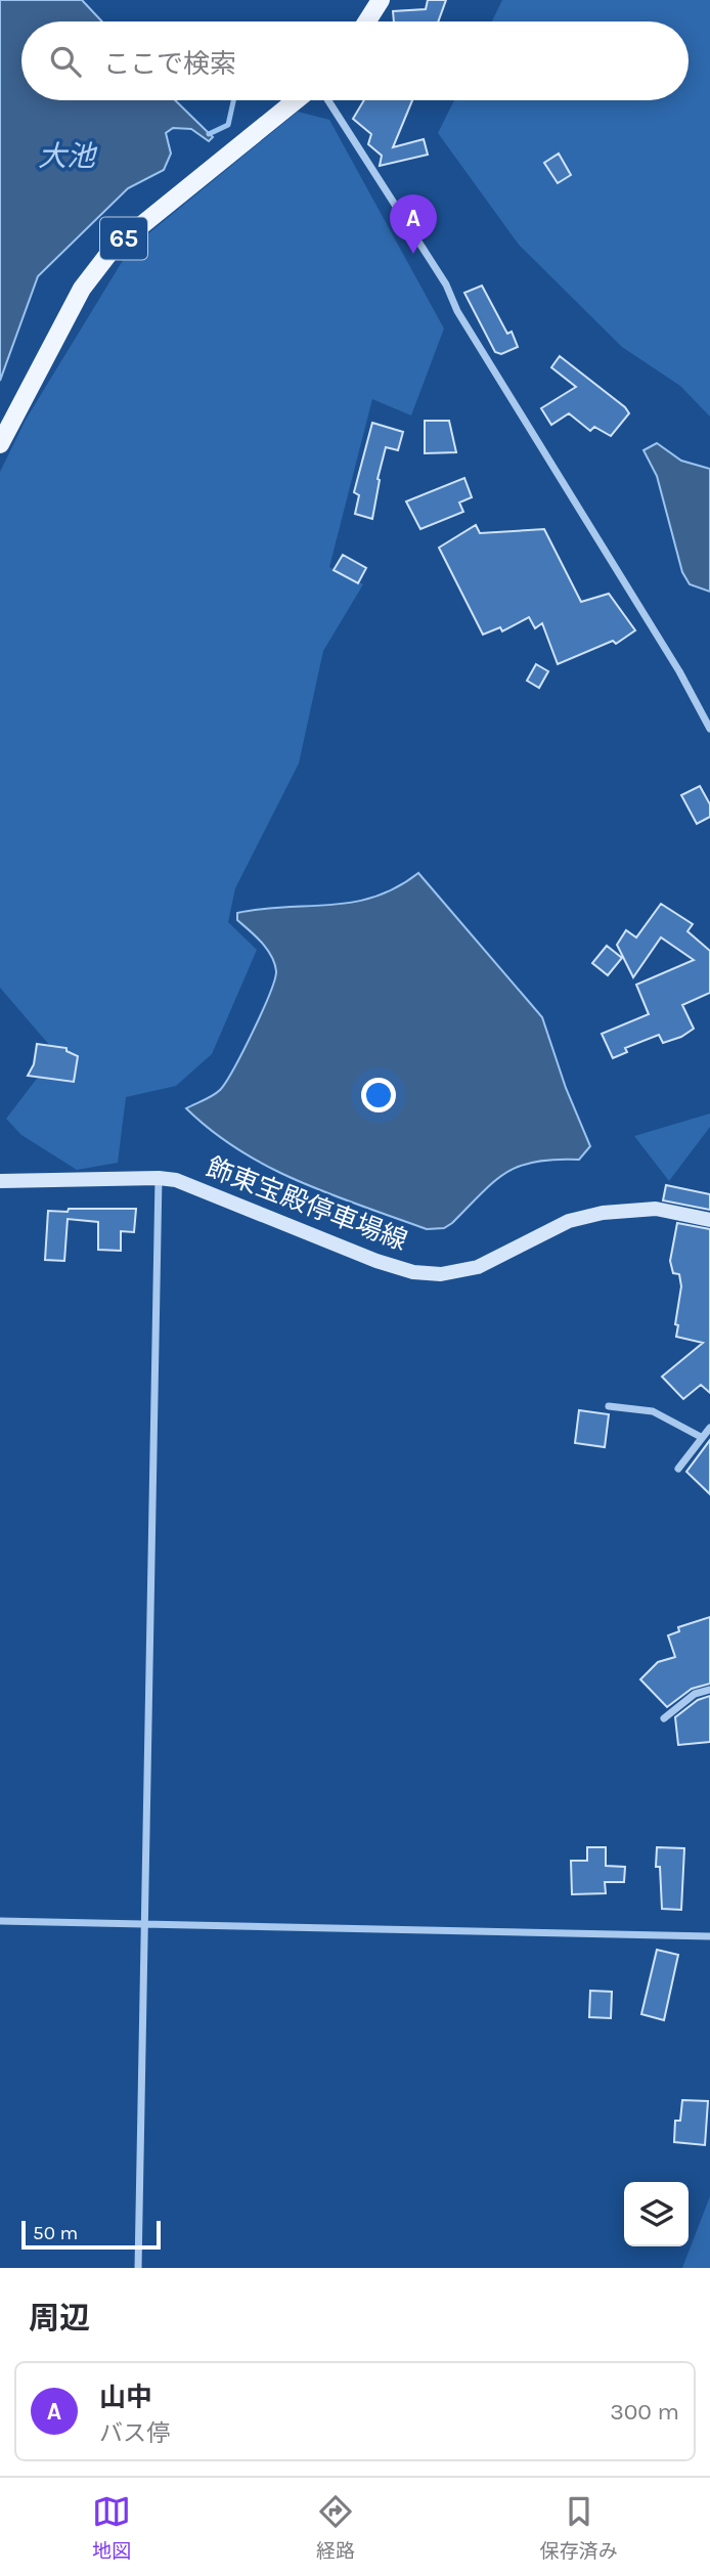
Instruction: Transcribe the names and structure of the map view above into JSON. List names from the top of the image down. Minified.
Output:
{"streets":{"main road":["65","飾東宝殿停車場線"]},"water":["大池"],"scale_bar":"50 m","page":{"search":"ここで検索","pins":"A","scale":"50 m","heading":"周辺","list":[{"mark":"A","name":"山中","note":"バス停","value":"300 m"}],"nav":["地図","経路","保存済み"]}}
